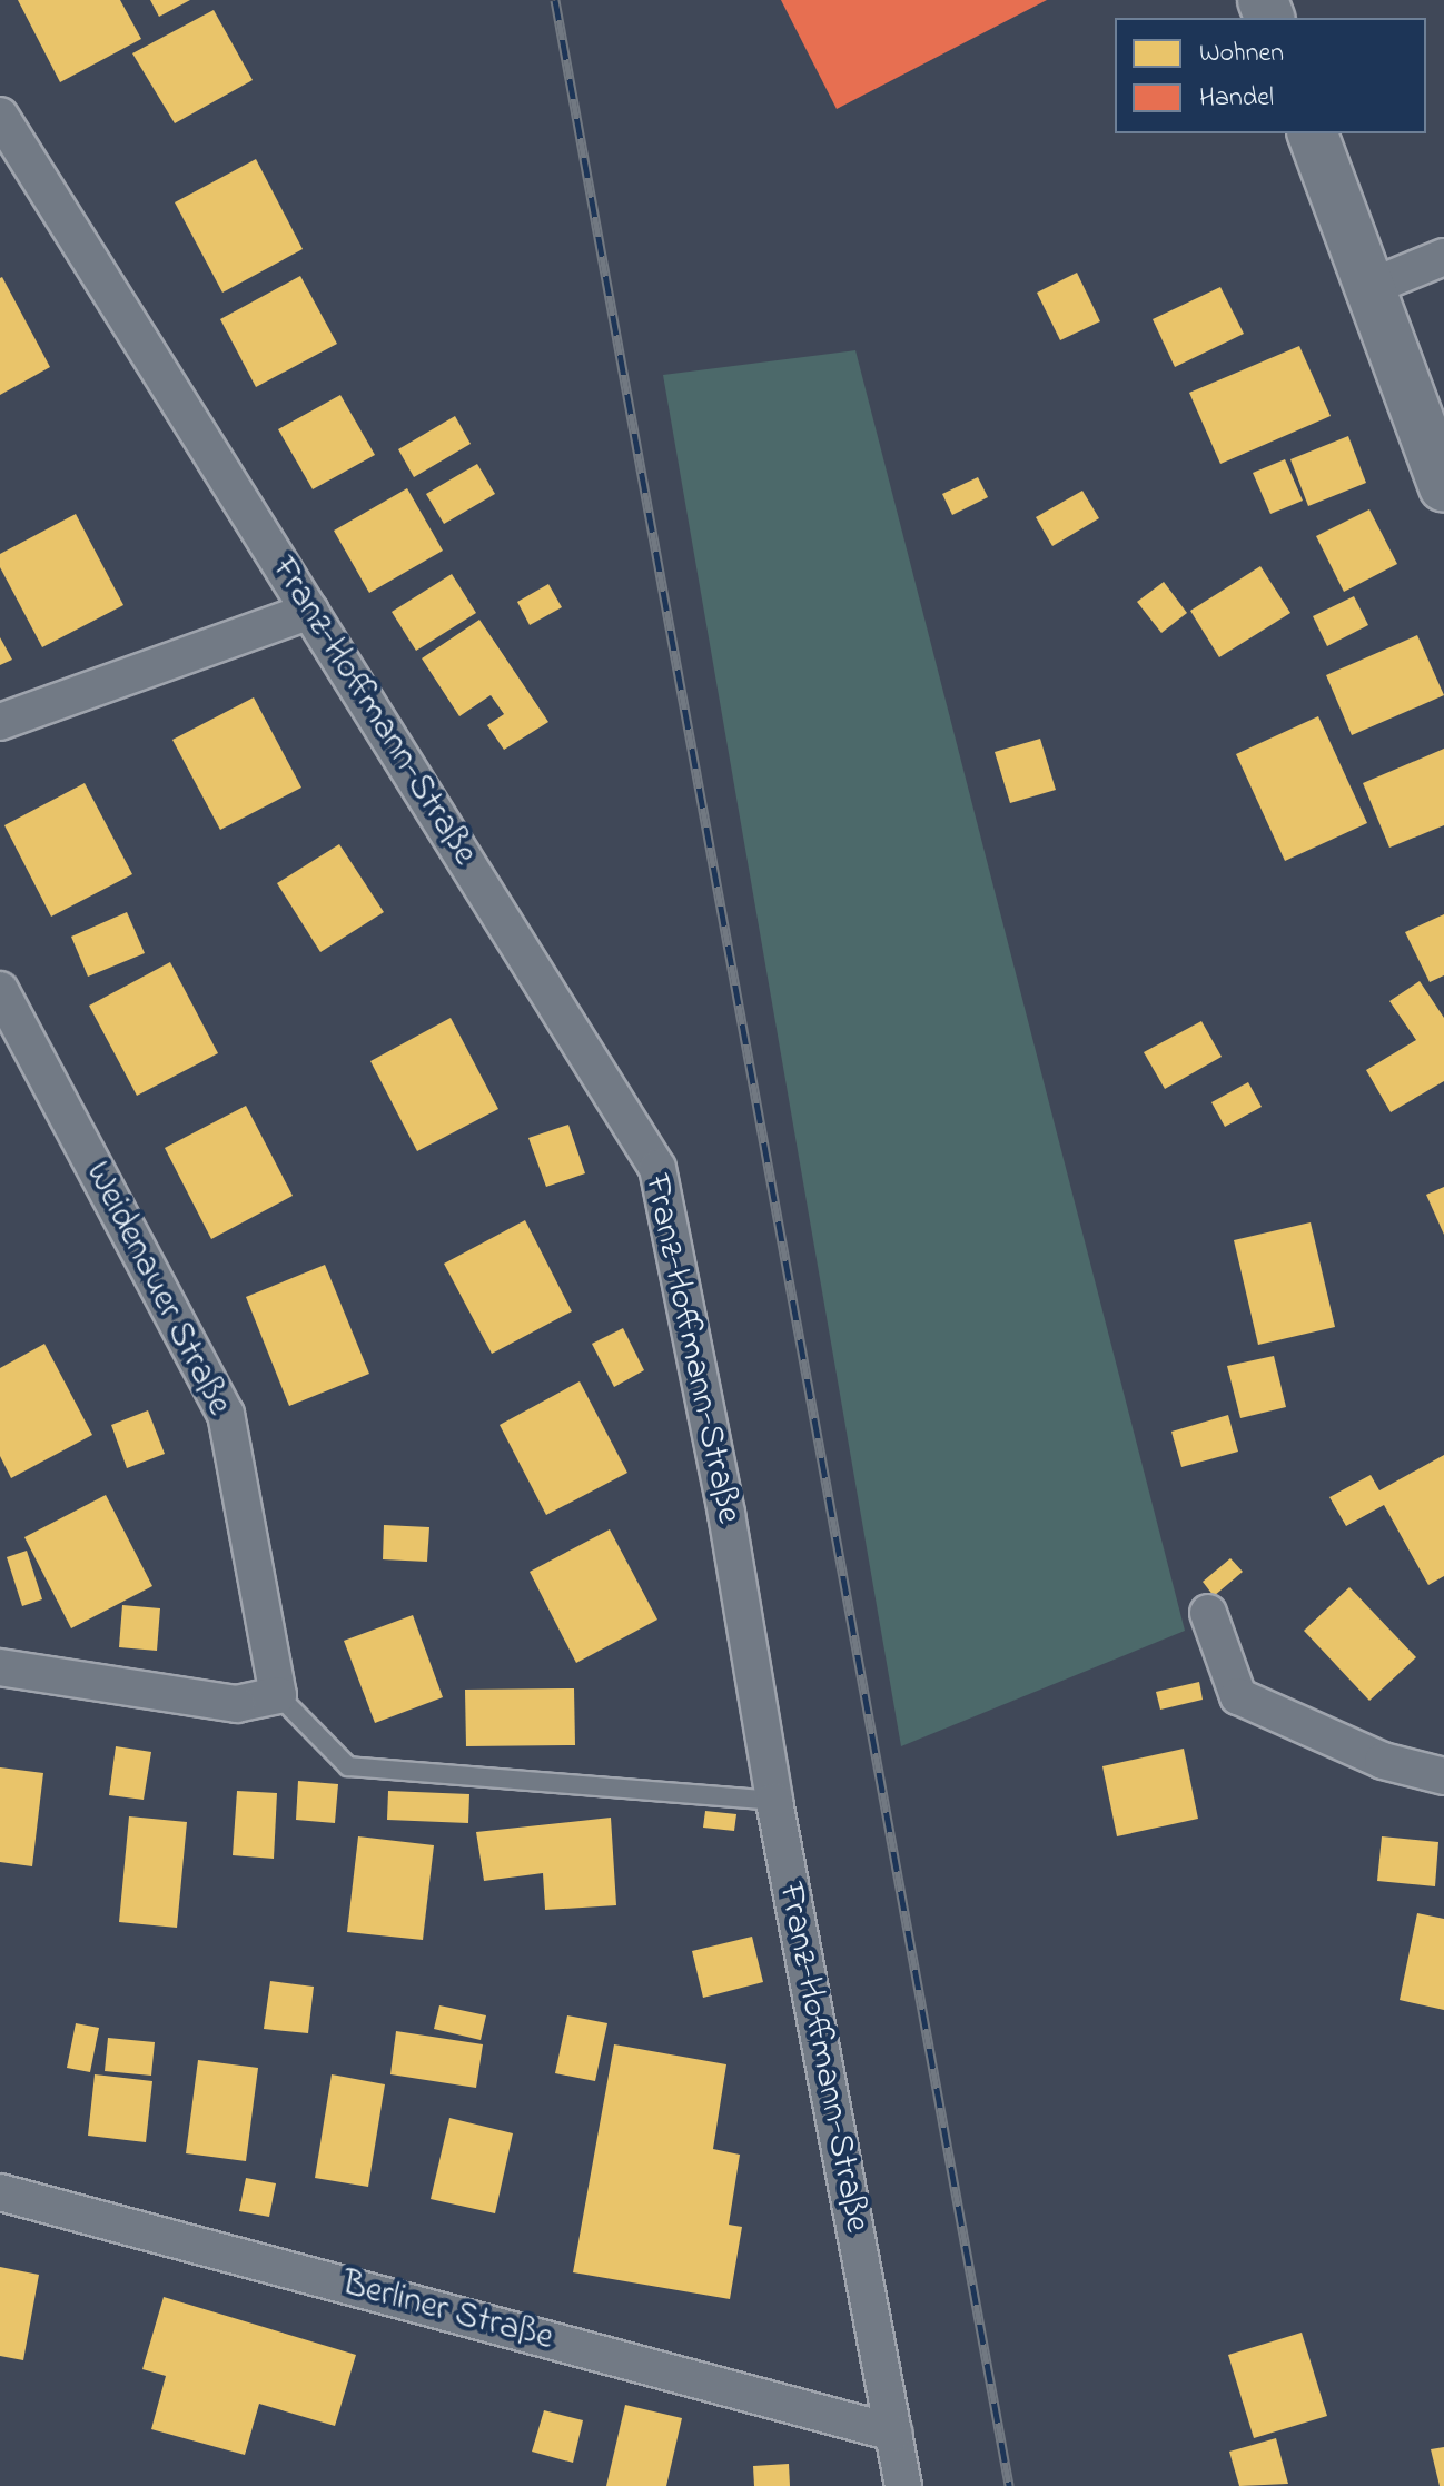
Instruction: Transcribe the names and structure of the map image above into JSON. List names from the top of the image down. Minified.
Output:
{"streets":{"street":["Franz-Hoffmann-Straße","Weidenauer Straße","Berliner Straße"]},"crossings":[["Franz-Hoffmann-Straße","Berliner Straße"]],"legend":["Wohnen","Handel"]}
